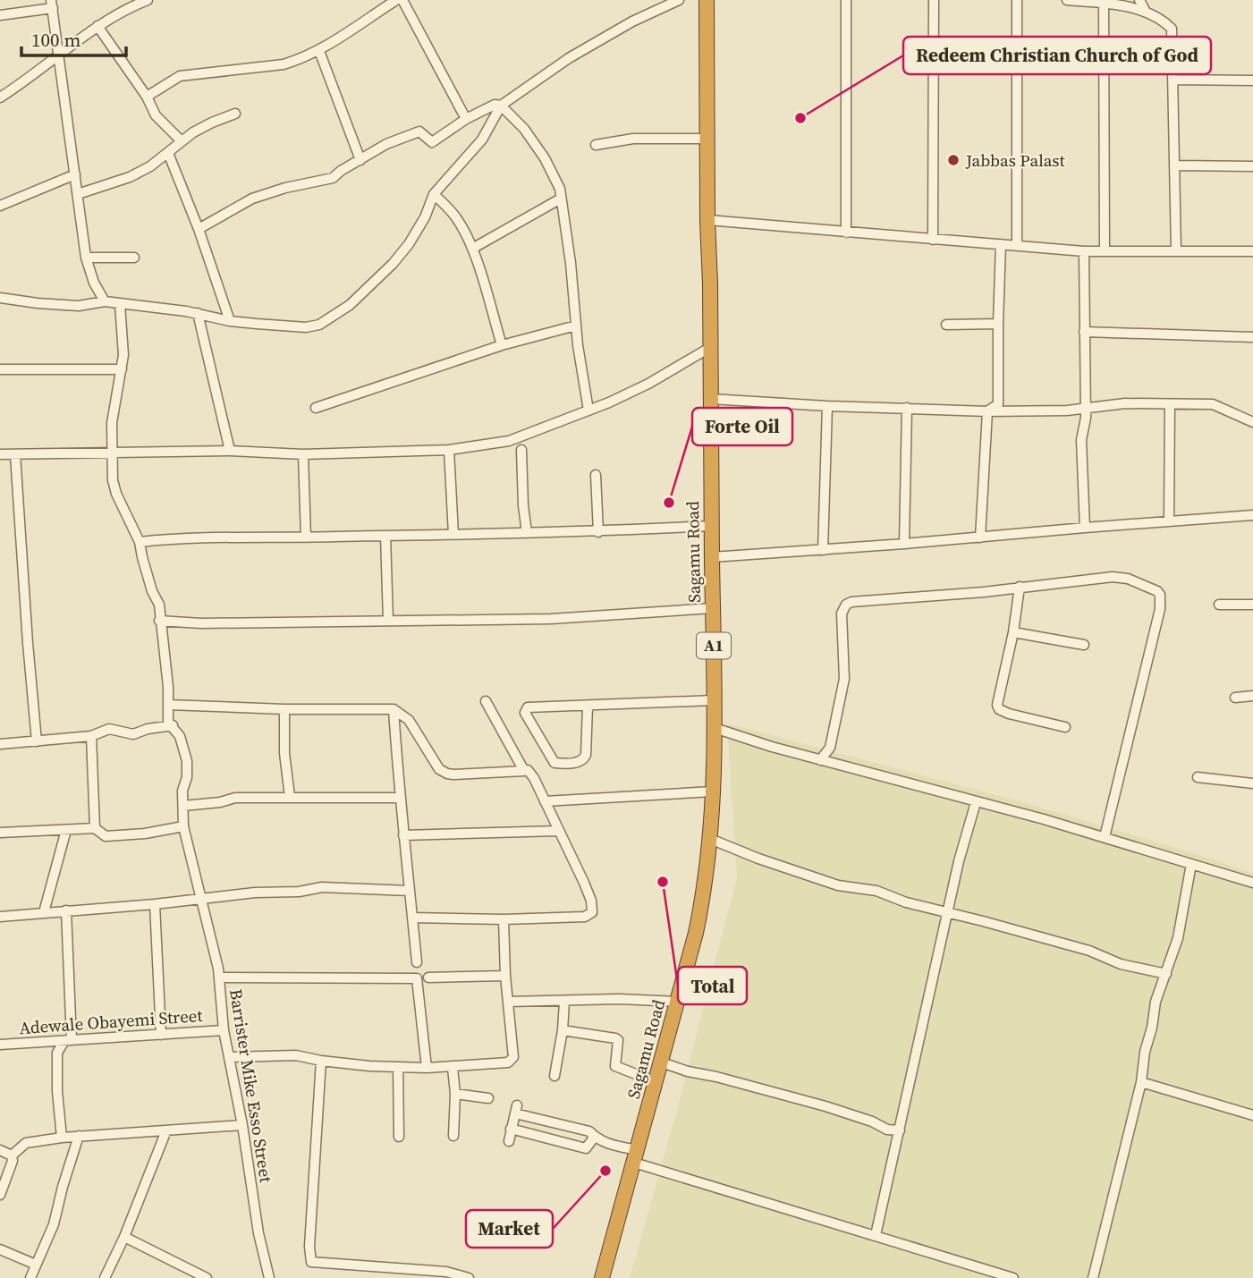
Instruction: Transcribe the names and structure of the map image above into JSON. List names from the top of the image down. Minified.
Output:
{"streets":{"highway":["Sagamu Road","A1"],"street":["Adewale Obayemi Street","Barrister Mike Esso Street"]},"crossings":[["Adewale Obayemi Street","Barrister Mike Esso Street"]],"places":["Redeem Christian Church of God","Jabbas Palast","Forte Oil","Total","Market"],"scale_bar":"100 m"}
